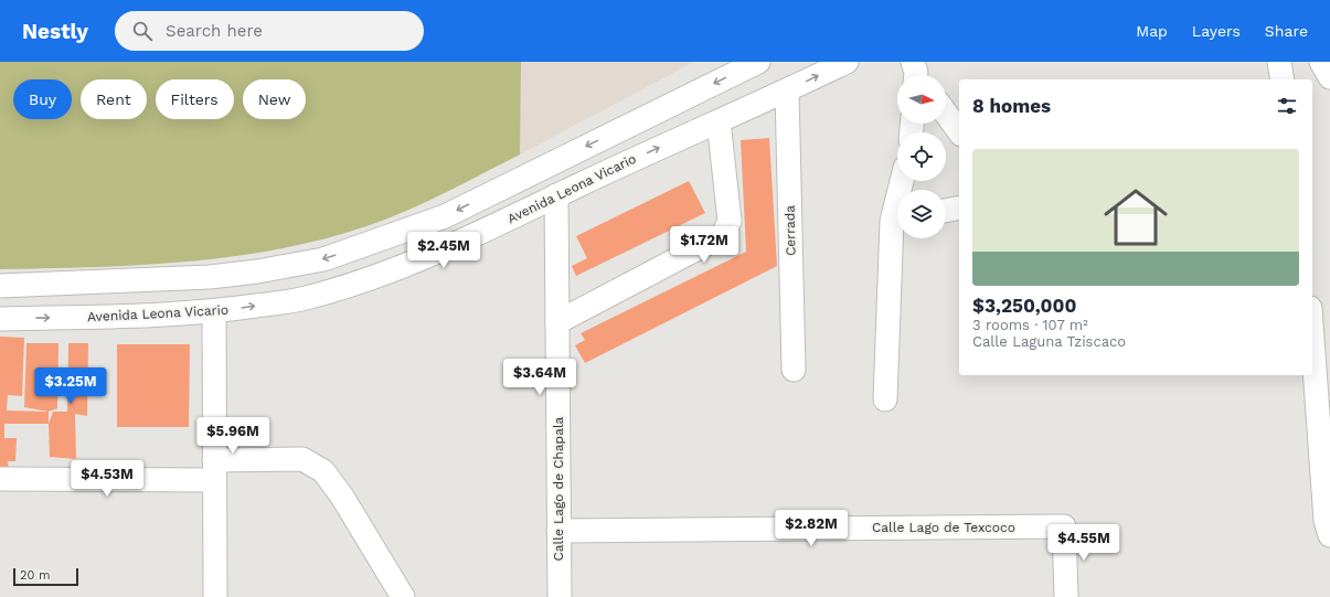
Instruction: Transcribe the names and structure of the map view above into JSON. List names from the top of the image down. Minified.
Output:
{"streets":{"street":["Avenida Leona Vicario","Cerrada","Calle Lago de Chapala","Calle Lago de Texcoco"]},"crossings":[["Avenida Leona Vicario","Cerrada"],["Avenida Leona Vicario","Calle Lago de Chapala"],["Calle Lago de Chapala","Calle Lago de Texcoco"]],"scale_bar":"20 m","north":"right","page":{"header":"Nestly","search":"Search here","nav":["Map","Layers","Share"],"chip":["Buy","Rent","Filters","New"],"heading":"8 homes","list":[{"name":"$3,250,000","note":"3 rooms · 107 m² · Calle Laguna Tziscaco"}],"price":["$1.72M","$2.45M","$3.64M","$3.25M","$5.96M","$4.53M","$2.82M","$4.55M"],"scale":"20 m"}}
